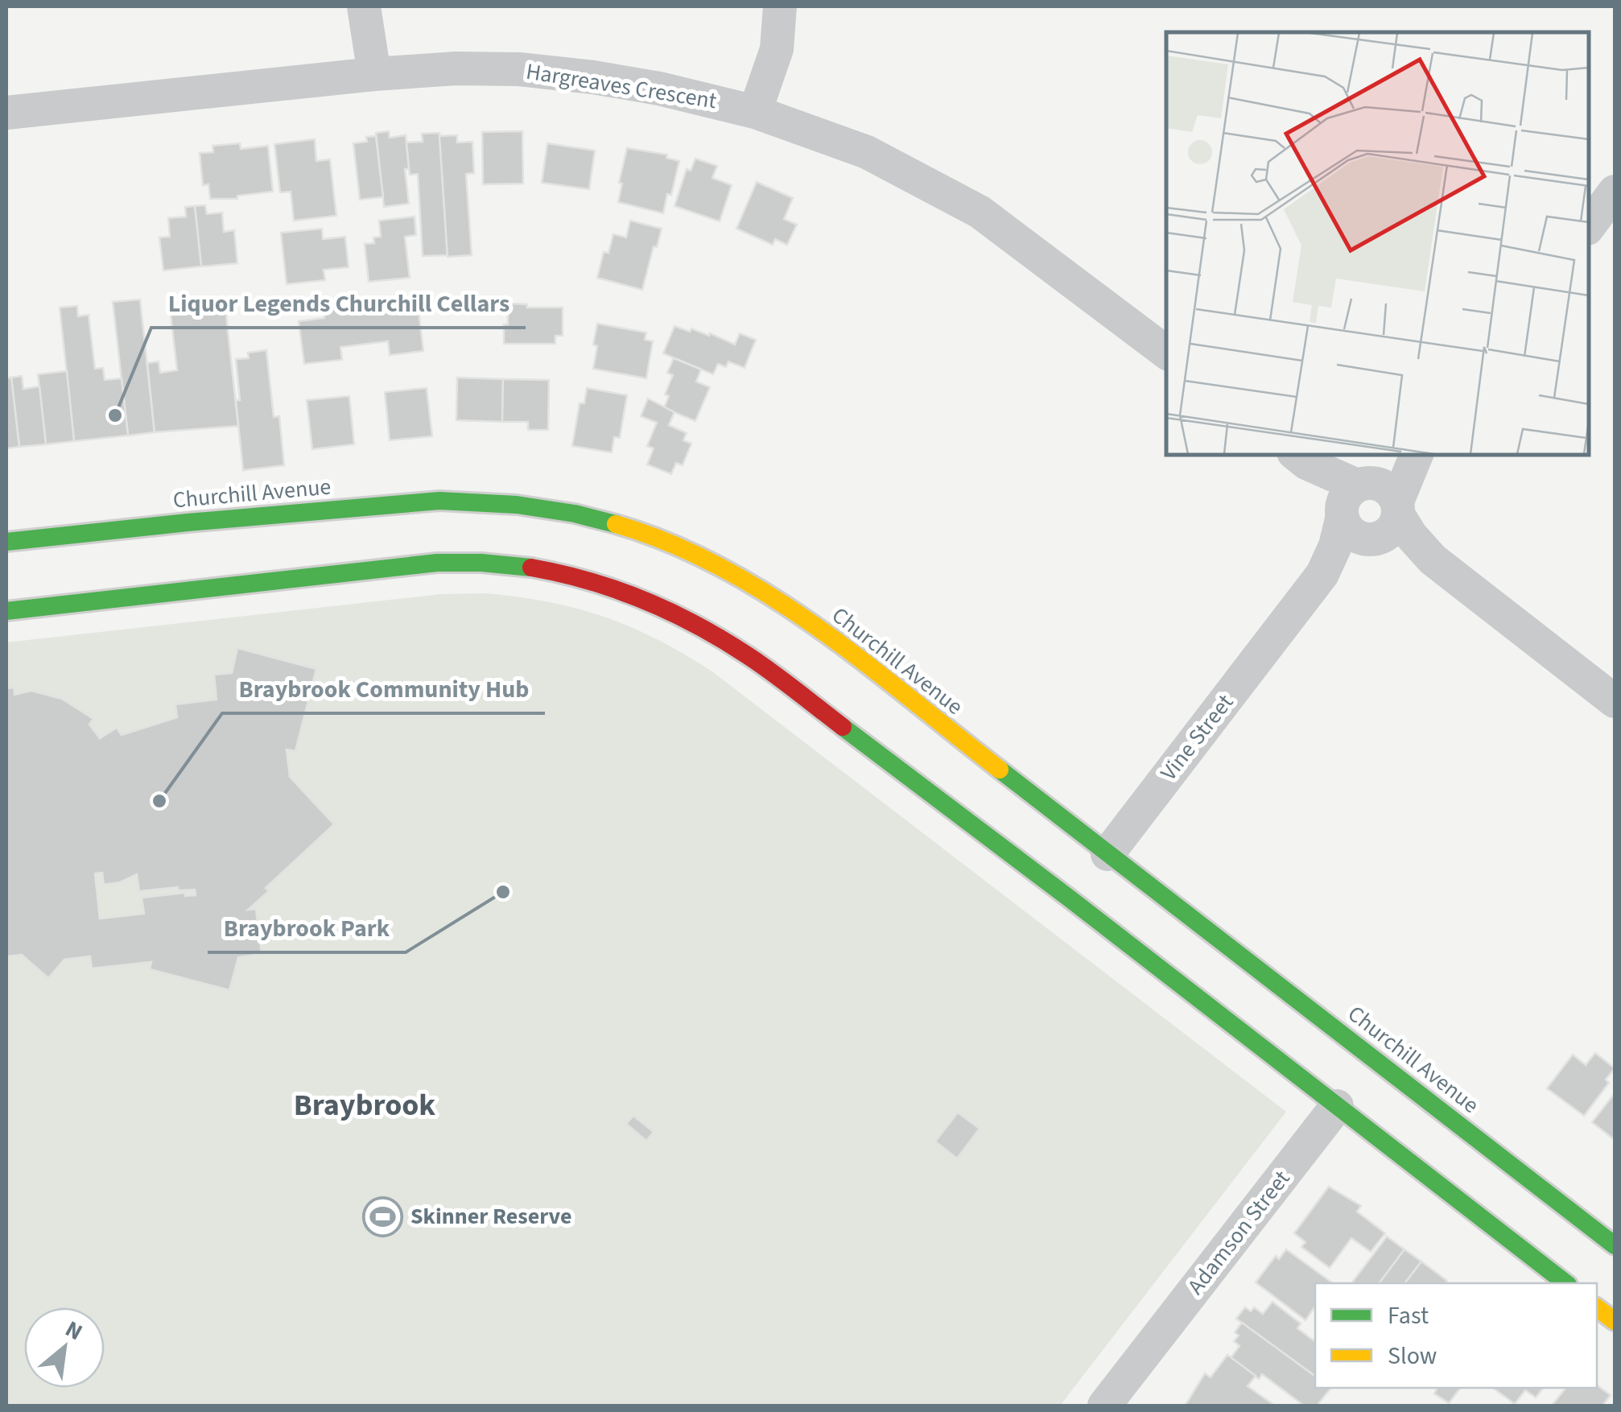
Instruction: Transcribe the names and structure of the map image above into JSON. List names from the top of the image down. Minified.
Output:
{"streets":{"main road":["Churchill Avenue"],"street":["Hargreaves Crescent","Vine Street","Adamson Street"]},"crossings":[["Churchill Avenue","Vine Street"]],"districts":["Braybrook"],"places":{"other":["Liquor Legends Churchill Cellars","Braybrook Community Hub","Braybrook Park"],"sports":["Skinner Reserve"]},"legend":["Fast","Slow"],"north":"top right"}
